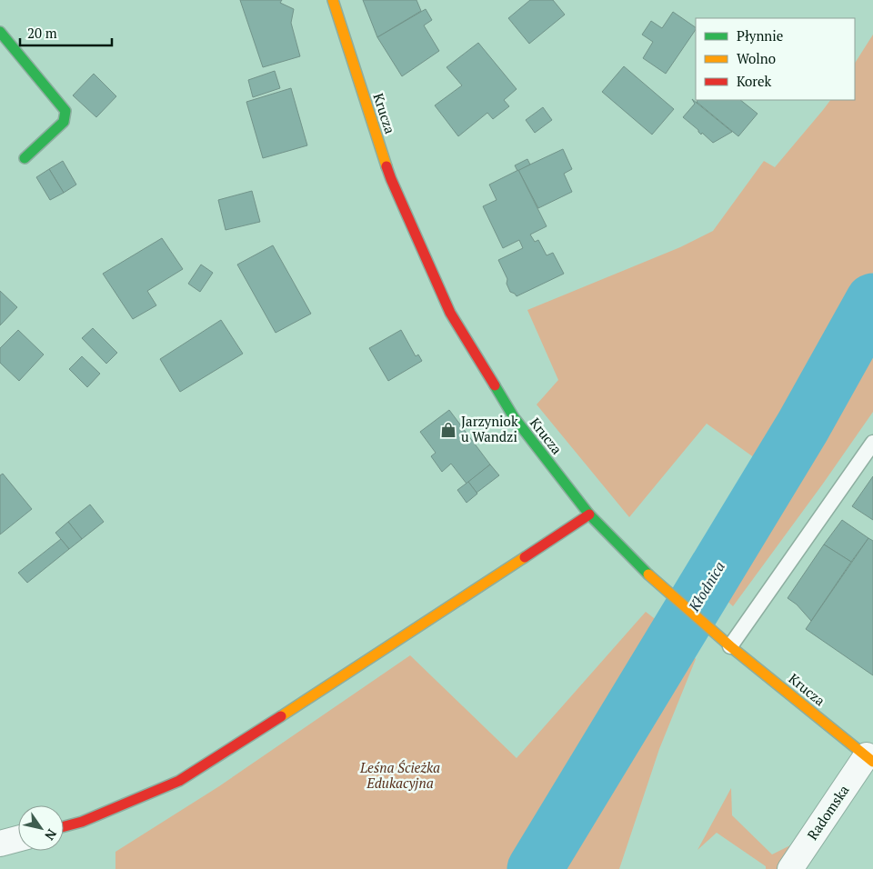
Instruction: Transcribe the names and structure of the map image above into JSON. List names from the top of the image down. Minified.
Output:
{"streets":{"street":["Krucza","Radomska"]},"crossings":[["Krucza","Radomska"]],"water":["Kłodnica"],"parks":["Leśna Ścieżka Edukacyjna"],"places":{"shop":["Jarzyniok u Wandzi"]},"legend":["Płynnie","Wolno","Korek"],"scale_bar":"20 m","north":"bottom right"}
